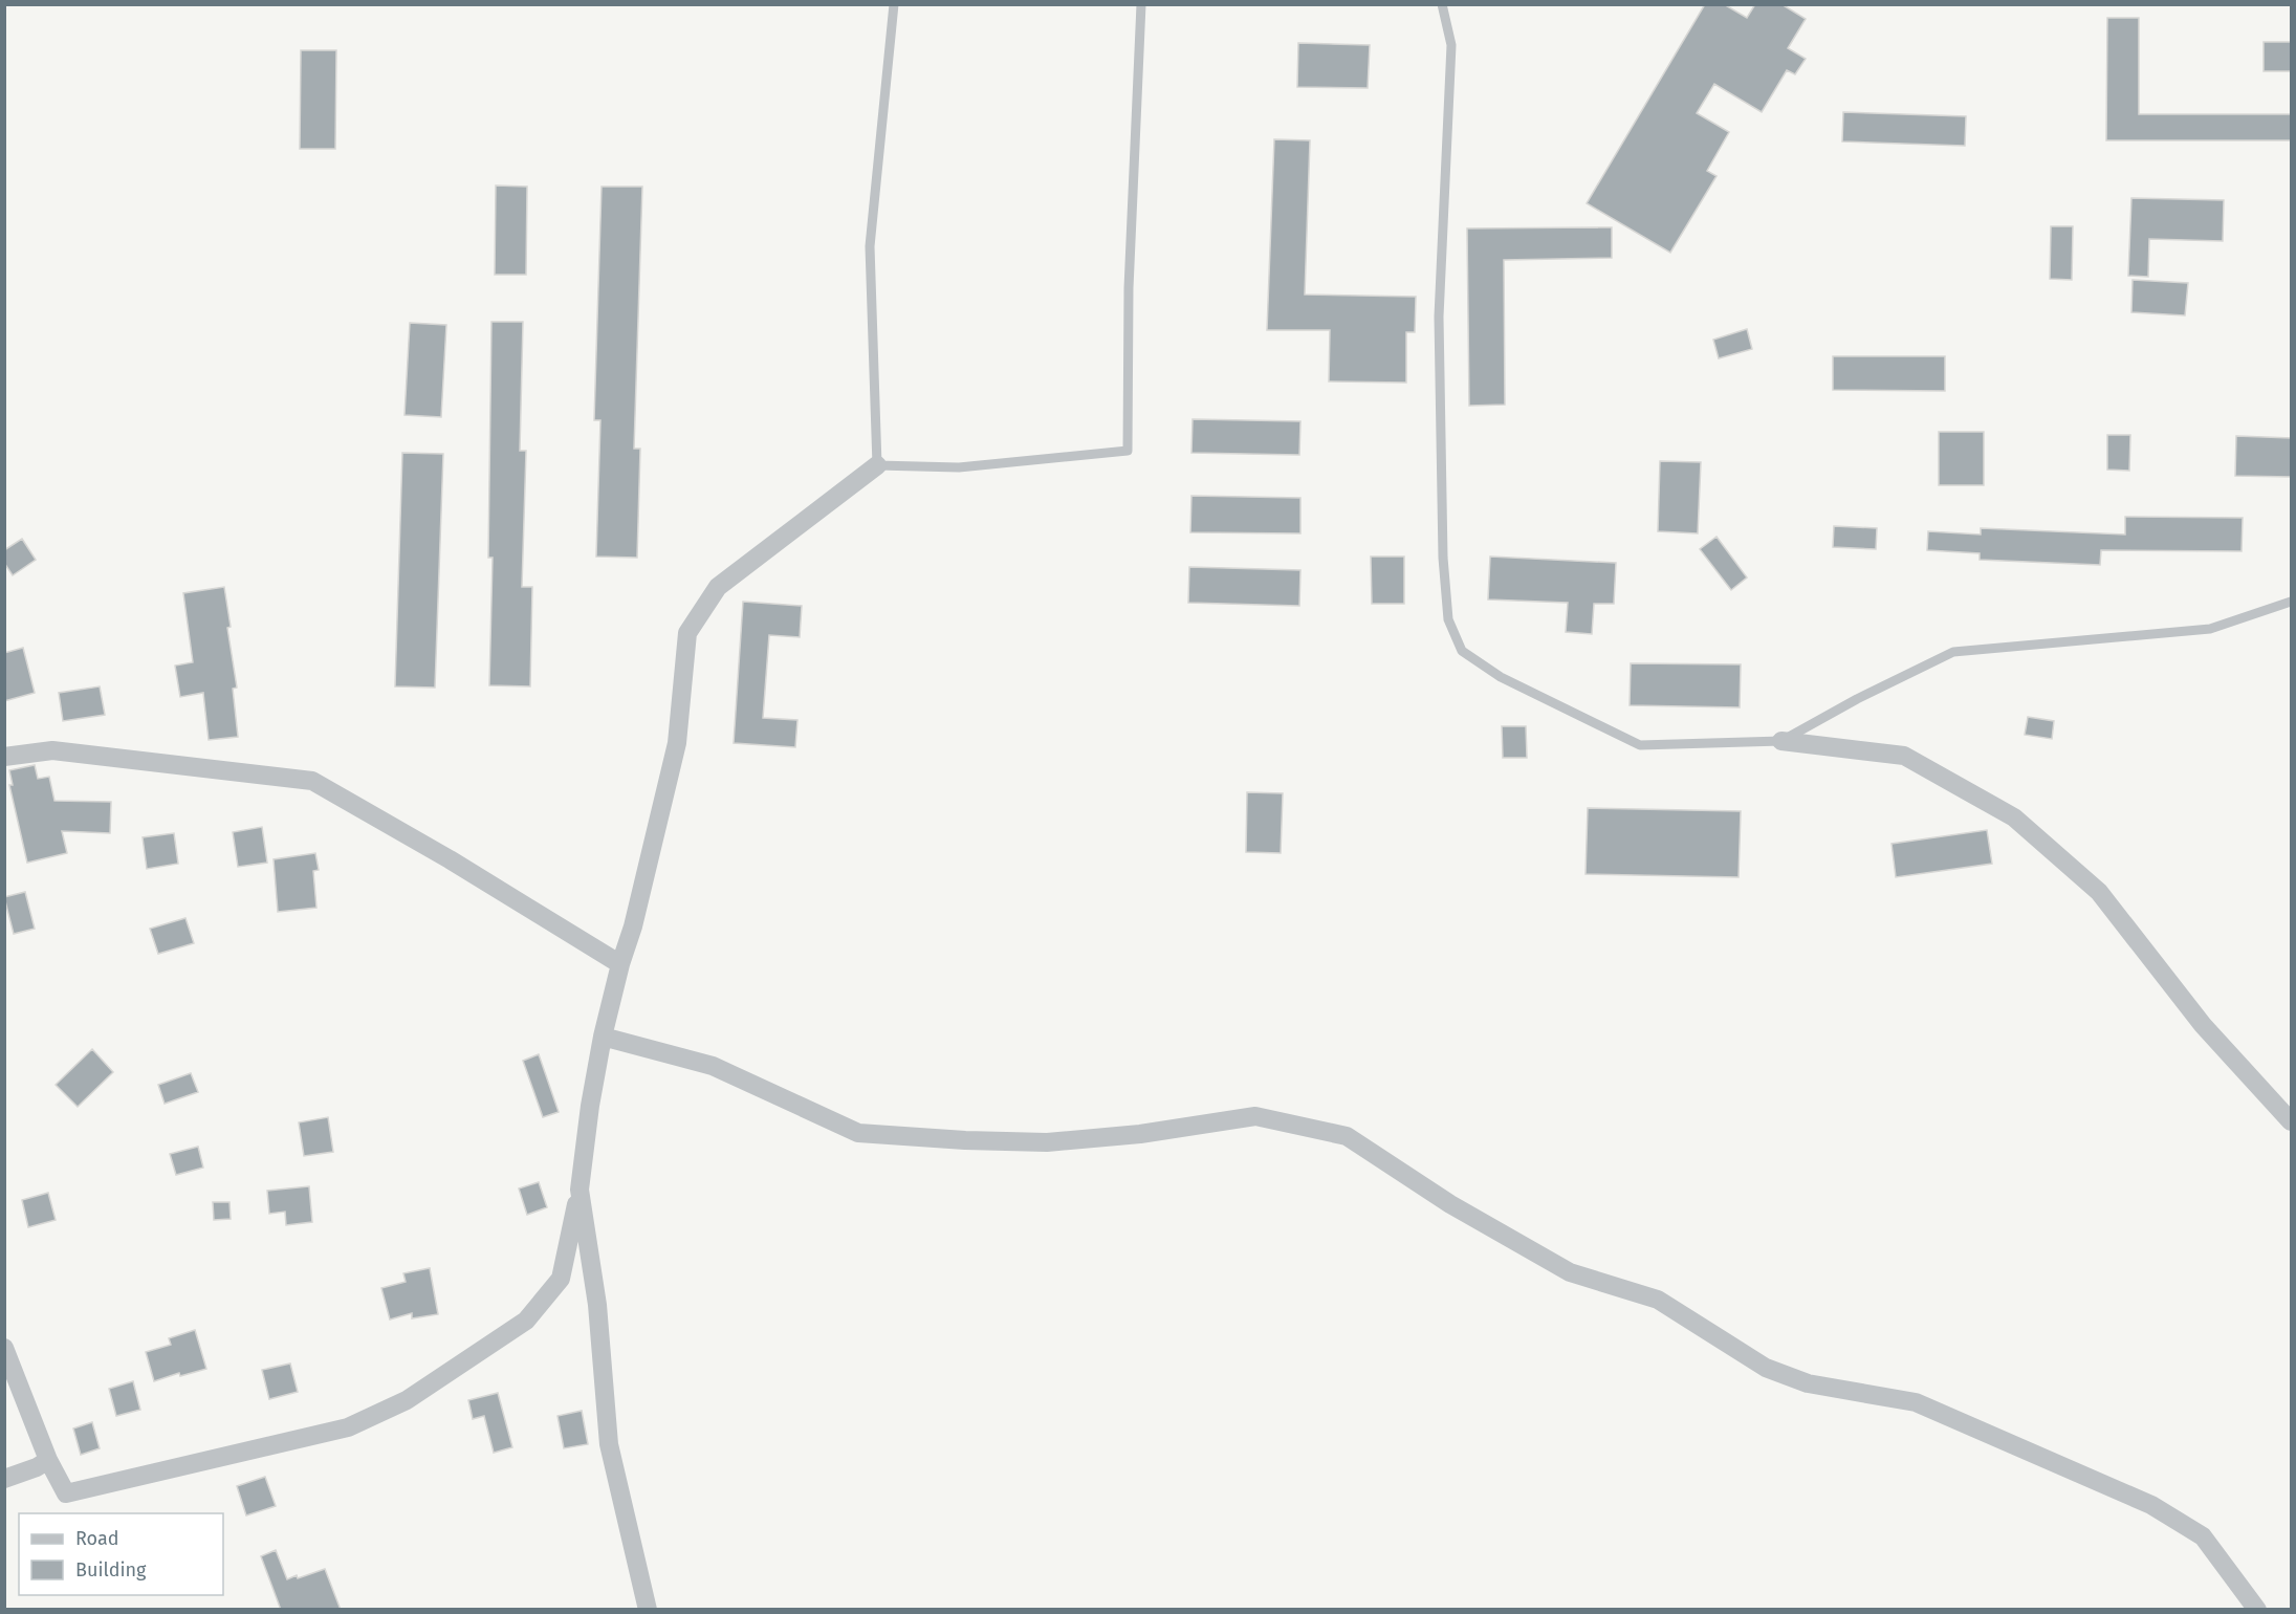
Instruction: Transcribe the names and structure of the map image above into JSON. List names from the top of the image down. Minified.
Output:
{"legend":["Road","Building"]}
